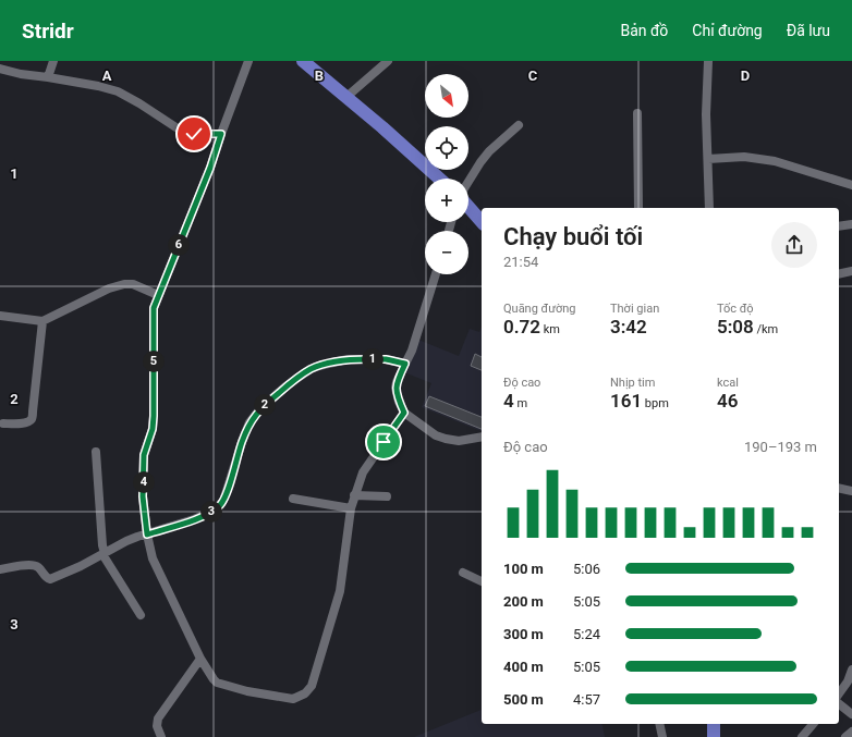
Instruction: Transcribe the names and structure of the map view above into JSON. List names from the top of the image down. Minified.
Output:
{"north":"bottom right","page":{"header":"Stridr","nav":["Bản đồ","Chỉ đường","Đã lưu"],"map_buttons":["+","−"],"heading":["Chạy buổi tối","21:54"],"pins":["6","1","5","2","4","3"],"stats":[["Quãng đường","0.72 km"],["Thời gian","3:42"],["Tốc độ","5:08 /km"],["Độ cao","4 m"],["Nhịp tim","161 bpm"],["kcal","46"]],"chart":["Độ cao","190–193 m"],"list":[{"name":"100 m","note":"5:06"},{"name":"200 m","note":"5:05"},{"name":"300 m","note":"5:24"},{"name":"400 m","note":"5:05"},{"name":"500 m","note":"4:57"}]},"grid":{"columns":["A","B","C","D"],"rows":["1","2","3"]}}
